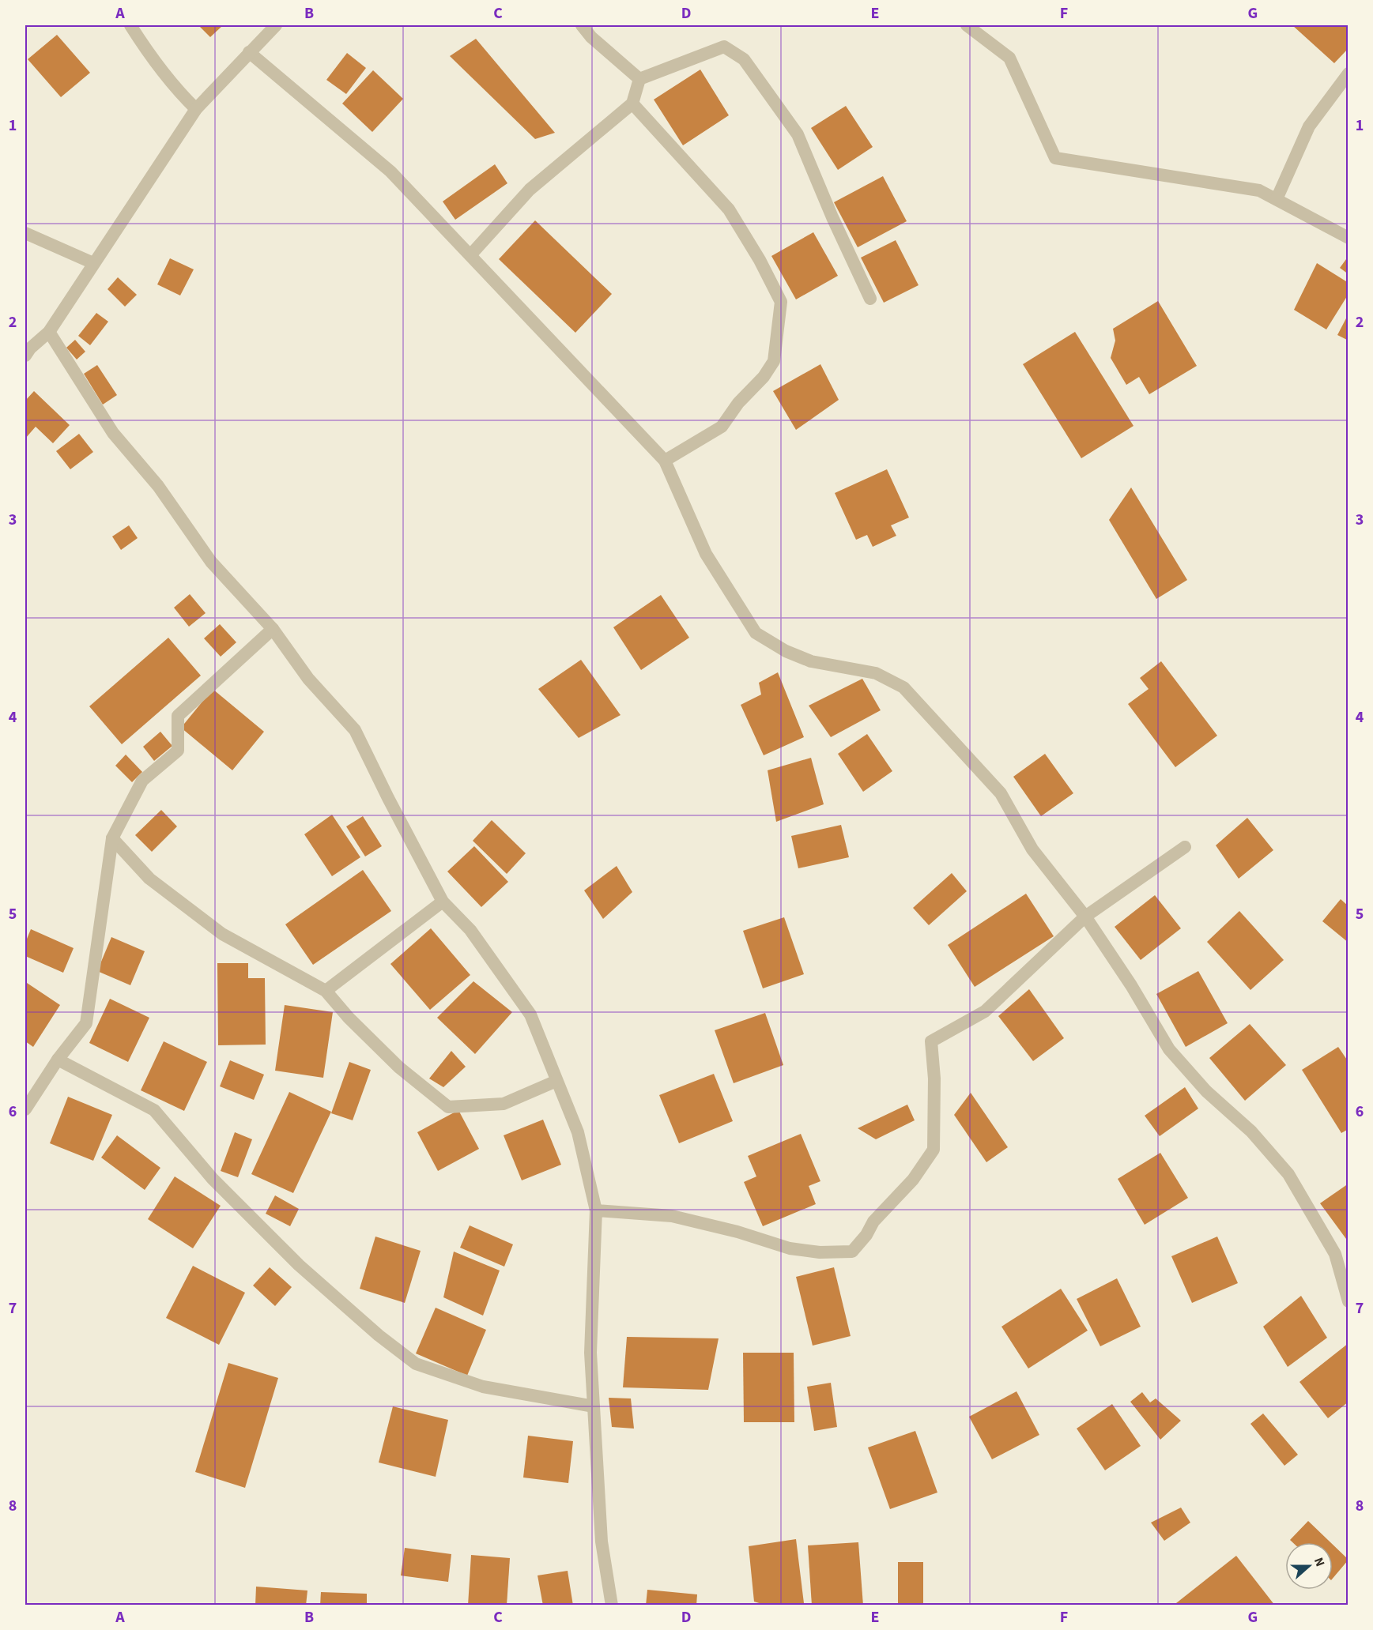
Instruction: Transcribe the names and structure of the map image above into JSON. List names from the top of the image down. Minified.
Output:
{"north":"right","grid":{"columns":["A","B","C","D","E","F","G"],"rows":["1","2","3","4","5","6","7","8"]}}
